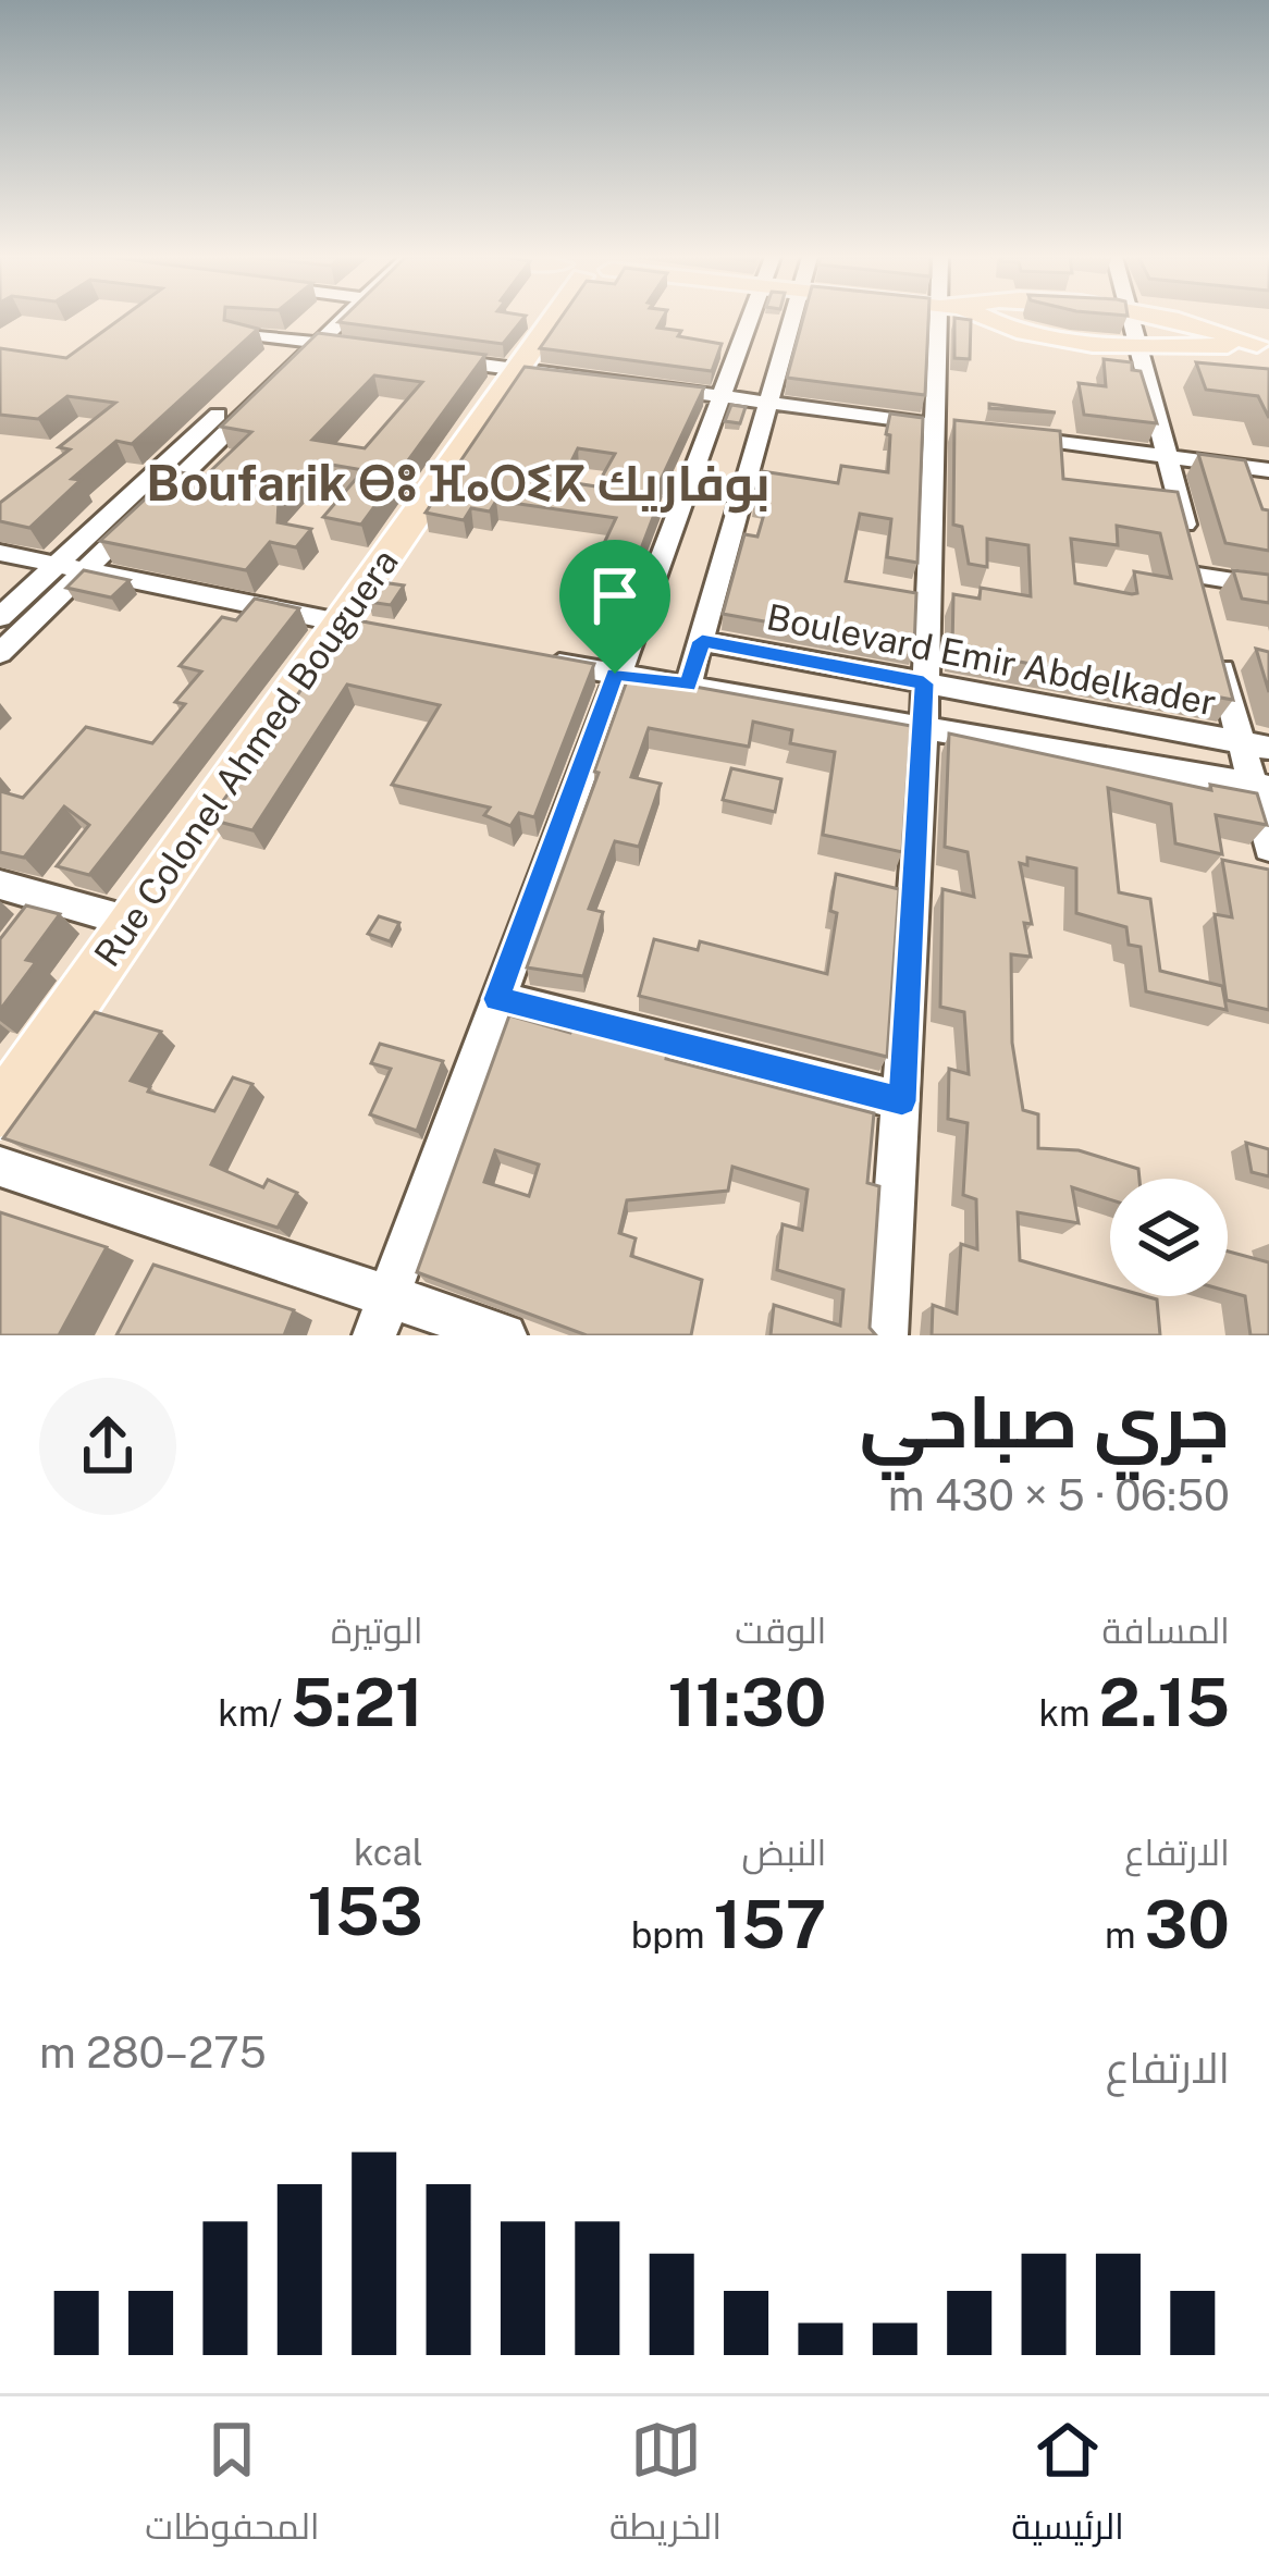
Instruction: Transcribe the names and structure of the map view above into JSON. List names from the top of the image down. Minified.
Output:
{"streets":{"main road":["Rue Colonel Ahmed Bouguera"],"street":["Boulevard Emir Abdelkader"]},"districts":["Boufarik ⴱⵓ ⴼⴰⵔⵉⴽ بوفاريك"],"page":{"heading":["جري صباحي","06:50 · 5 × 430 m"],"stats":[["المسافة","2.15 km"],["الوقت","11:30"],["الوتيرة","5:21 /km"],["الارتفاع","30 m"],["النبض","157 bpm"],["kcal","153"]],"chart":["الارتفاع","275–280 m"],"tabs":["الرئيسية","الخريطة","المحفوظات"]}}
